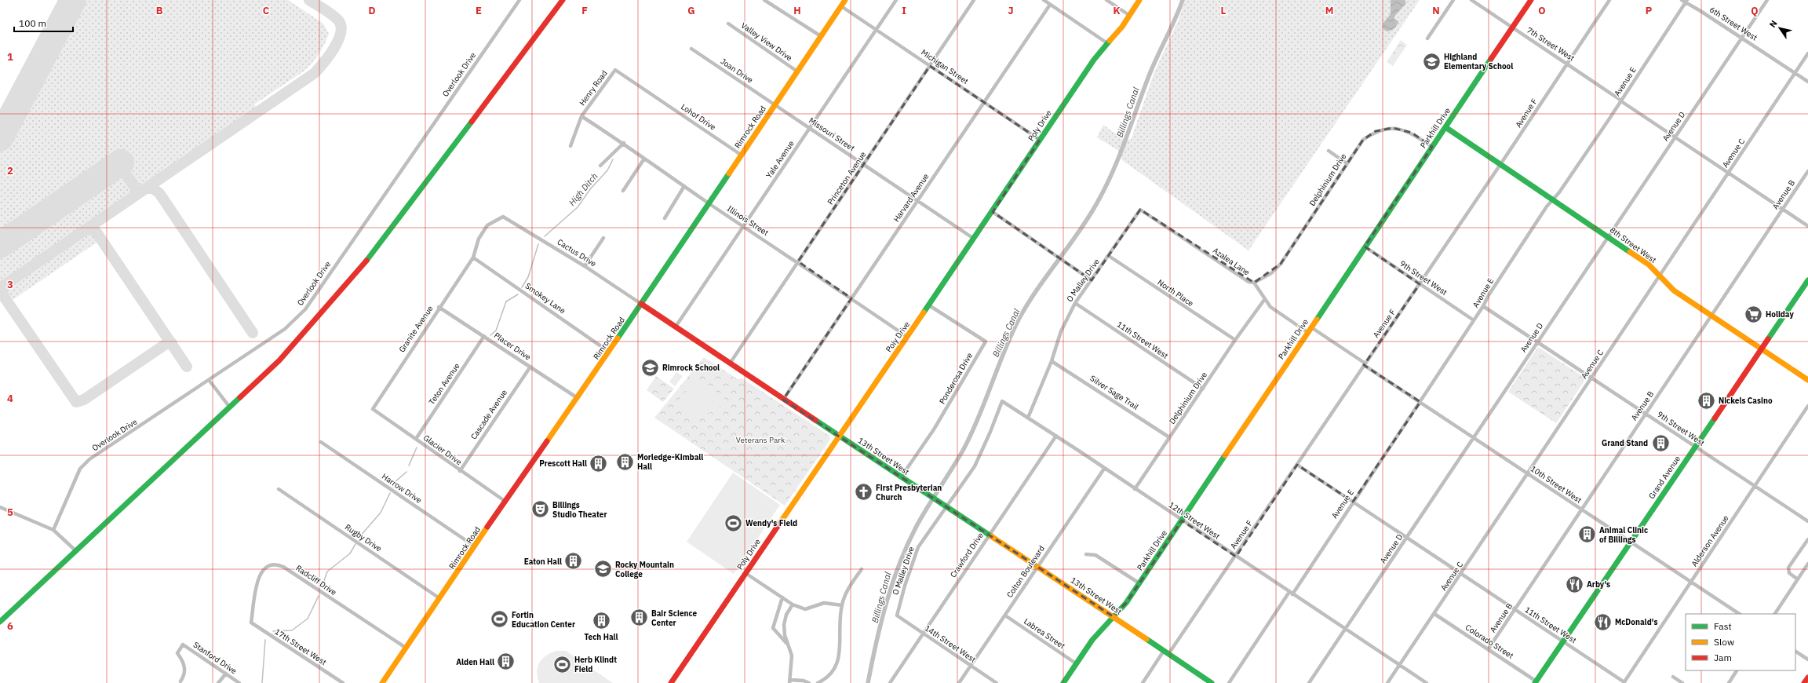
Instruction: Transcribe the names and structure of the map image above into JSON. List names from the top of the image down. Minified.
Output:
{"streets":{"main road":["Poly Drive","Rimrock Road","Parkhill Drive","8th Street West","13th Street West","Grand Avenue"],"street":["6th Street West","Valley View Drive","7th Street West","Michigan Street","Joan Drive","Overlook Drive","Avenue E","Henry Road","Avenue F","Lohof Drive","Avenue D","Missouri Street","Avenue C","Yale Avenue","Princeton Avenue","Delphinium Drive","Avenue B","Harvard Avenue","Illinois Street","Cactus Drive","Azalea Lane","9th Street West","O Malley Drive","North Place","Smokey Lane","Granite Avenue","11th Street West","Placer Drive","Ponderosa Drive","Teton Avenue","Silver Sage Trail","Cascade Avenue","Glacier Drive","10th Street West","Harrow Drive","12th Street West","Rugby Drive","Alderson Avenue","Crawford Drive","Colton Boulevard","Radcliff Drive","Labrea Street","Colorado Street","14th Street West","17th Street West","Stanford Drive"]},"crossings":[["6th Street West","Avenue E"],["6th Street West","Avenue D"],["6th Street West","Avenue C"],["Valley View Drive","Rimrock Road"],["7th Street West","Avenue E"],["7th Street West","Avenue F"],["7th Street West","Avenue D"],["7th Street West","Parkhill Drive"],["7th Street West","Avenue C"],["7th Street West","Avenue B"],["Michigan Street","Poly Drive"],["Michigan Street","Rimrock Road"],["Michigan Street","Yale Avenue"],["Michigan Street","Princeton Avenue"],["Michigan Street","Harvard Avenue"],["Joan Drive","Rimrock Road"],["Joan Drive","Missouri Street"],["Avenue E","8th Street West"],["Avenue E","9th Street West"],["Avenue E","11th Street West"],["Avenue E","10th Street West"],["Avenue E","12th Street West"],["Henry Road","Lohof Drive"],["Henry Road","Illinois Street"],["Avenue F","8th Street West"],["Avenue F","9th Street West"],["Avenue F","11th Street West"],["Avenue F","13th Street West"],["Avenue F","10th Street West"],["Avenue F","12th Street West"],["Lohof Drive","Rimrock Road"],["Poly Drive","Missouri Street"],["Poly Drive","Illinois Street"],["Poly Drive","Ponderosa Drive"],["Poly Drive","13th Street West"],["Avenue D","8th Street West"],["Avenue D","9th Street West"],["Avenue D","11th Street West"],["Avenue D","10th Street West"],["Avenue D","12th Street West"],["Rimrock Road","Missouri Street"],["Rimrock Road","Illinois Street"],["Rimrock Road","Cactus Drive"],["Rimrock Road","Smokey Lane"],["Rimrock Road","Placer Drive"],["Rimrock Road","Glacier Drive"],["Rimrock Road","13th Street West"],["Rimrock Road","Harrow Drive"],["Rimrock Road","Rugby Drive"],["Rimrock Road","Radcliff Drive"],["Parkhill Drive","Delphinium Drive"],["Parkhill Drive","8th Street West"],["Parkhill Drive","Azalea Lane"],["Parkhill Drive","9th Street West"],["Parkhill Drive","13th Street West"],["Parkhill Drive","10th Street West"],["Parkhill Drive","12th Street West"],["Parkhill Drive","Labrea Street"],["Missouri Street","Yale Avenue"],["Missouri Street","Princeton Avenue"],["Missouri Street","Harvard Avenue"],["Avenue C","8th Street West"],["Avenue C","9th Street West"],["Avenue C","11th Street West"],["Avenue C","10th Street West"],["Avenue C","12th Street West"],["Avenue C","Colorado Street"],["Yale Avenue","Illinois Street"],["Yale Avenue","13th Street West"],["Princeton Avenue","Illinois Street"],["Princeton Avenue","13th Street West"],["Delphinium Drive","Azalea Lane"],["Delphinium Drive","North Place"],["Delphinium Drive","11th Street West"],["Delphinium Drive","Silver Sage Trail"],["Delphinium Drive","12th Street West"],["Avenue B","8th Street West"],["Avenue B","9th Street West"],["Avenue B","11th Street West"],["Avenue B","10th Street West"],["Avenue B","Colorado Street"],["Harvard Avenue","Illinois Street"],["Harvard Avenue","13th Street West"],["8th Street West","Grand Avenue"],["Cactus Drive","Granite Avenue"],["Cactus Drive","13th Street West"],["Azalea Lane","O Malley Drive"],["9th Street West","Grand Avenue"],["9th Street West","Alderson Avenue"],["O Malley Drive","North Place"],["O Malley Drive","11th Street West"],["O Malley Drive","Silver Sage Trail"],["O Malley Drive","13th Street West"],["O Malley Drive","12th Street West"],["O Malley Drive","14th Street West"],["Smokey Lane","Granite Avenue"],["Granite Avenue","Placer Drive"],["Granite Avenue","Glacier Drive"],["11th Street West","Grand Avenue"],["11th Street West","Alderson Avenue"],["Placer Drive","Teton Avenue"],["Placer Drive","Cascade Avenue"],["Ponderosa Drive","13th Street West"],["Teton Avenue","Glacier Drive"],["Cascade Avenue","Glacier Drive"],["13th Street West","Crawford Drive"],["13th Street West","Colton Boulevard"],["Grand Avenue","10th Street West"],["Grand Avenue","Colorado Street"],["10th Street West","Alderson Avenue"],["12th Street West","Crawford Drive"],["12th Street West","Colton Boulevard"],["Crawford Drive","14th Street West"],["Colton Boulevard","Labrea Street"],["Colton Boulevard","14th Street West"],["Radcliff Drive","17th Street West"]],"water":["Billings Canal","High Ditch"],"parks":["Veterans Park"],"places":{"school or university":["Highland Elementary School","Rimrock School","Rocky Mountain College"],"supermarket":["Holiday"],"building":["Nickels Casino","Grand Stand","Morledge-Kimball Hall","Prescott Hall","Animal Clinic of Billings","Eaton Hall","Bair Science Center","Tech Hall","Alden Hall"],"church":["First Presbyterian Church"],"theatre":["Billings Studio Theater"],"sports":["Wendy's Field","Fortin Education Center","Herb Klindt Field"],"restaurant":["Arby's","McDonald's"]},"legend":["Fast","Slow","Jam"],"scale_bar":"100 m","north":"top left","grid":{"columns":["B","C","D","E","F","G","H","I","J","K","L","M","N","O","P","Q"],"rows":["1","2","3","4","5","6"]}}
